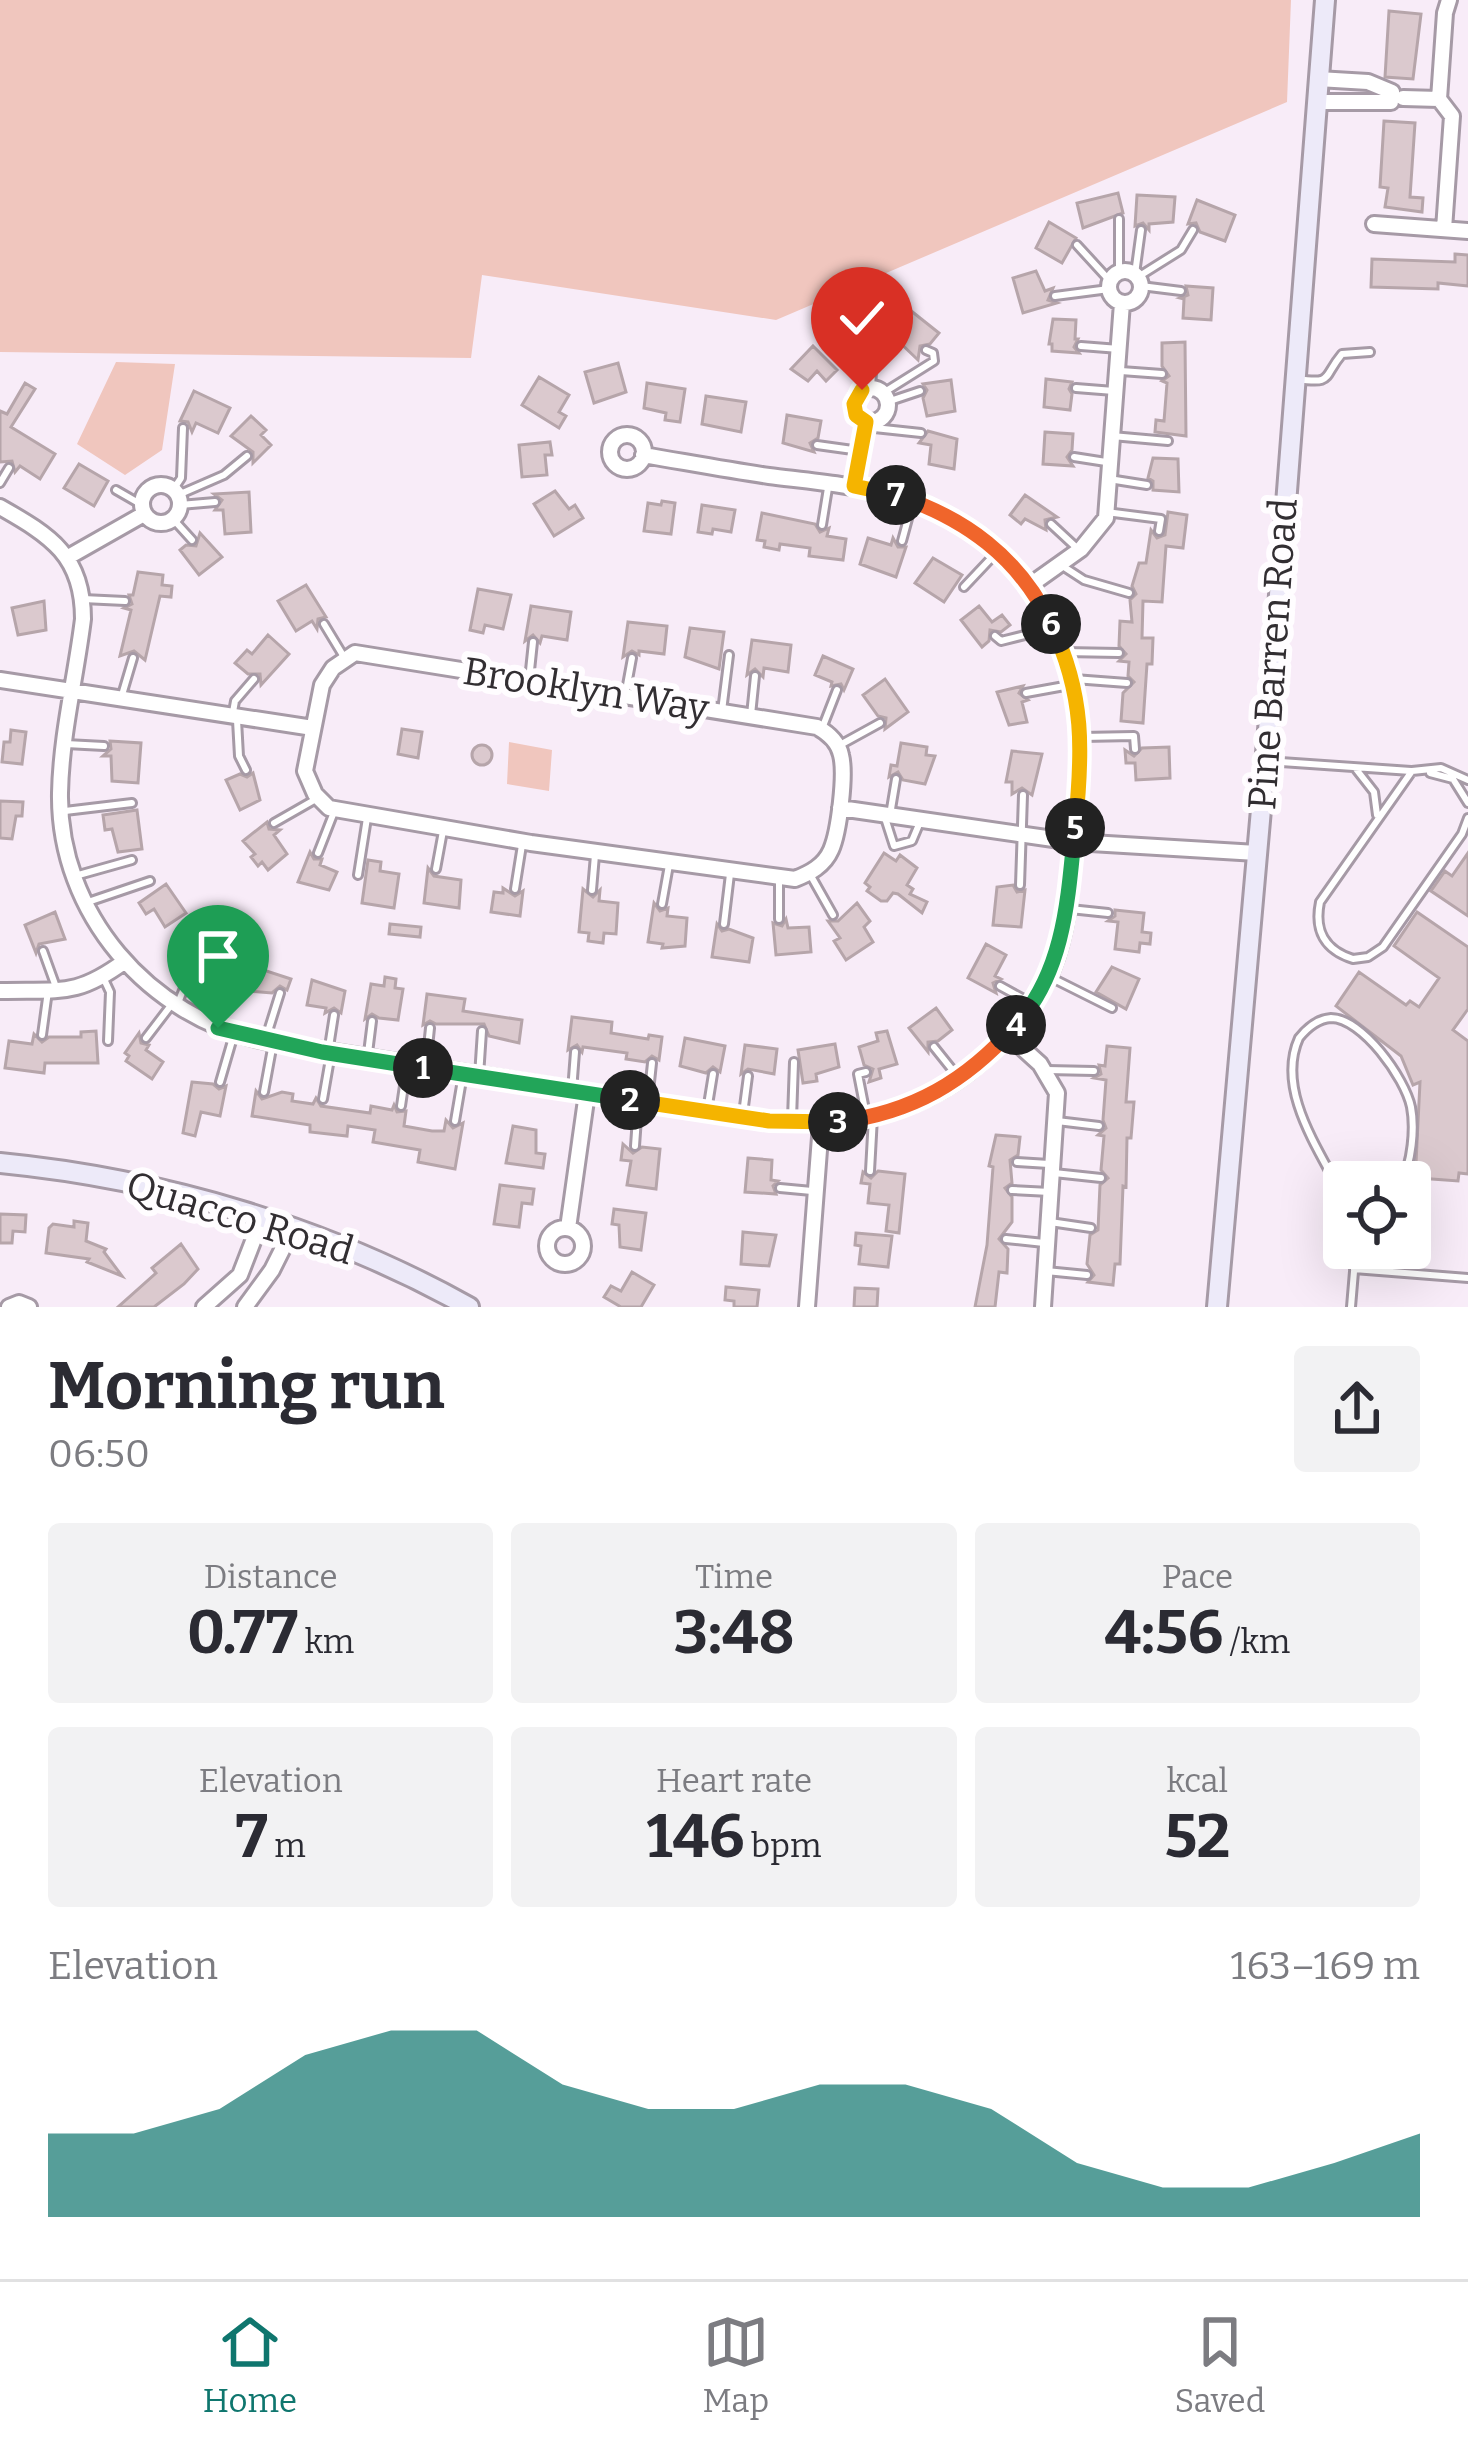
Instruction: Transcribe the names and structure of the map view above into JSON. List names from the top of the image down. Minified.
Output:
{"streets":{"main road":["Pine Barren Road","Quacco Road"],"street":["Brooklyn Way"]},"page":{"pins":["7","6","5","4","1","2","3"],"heading":["Morning run","06:50"],"stats":[["Distance","0.77 km"],["Time","3:48"],["Pace","4:56 /km"],["Elevation","7 m"],["Heart rate","146 bpm"],["kcal","52"]],"chart":["Elevation","163–169 m"],"tabs":["Home","Map","Saved"]}}
